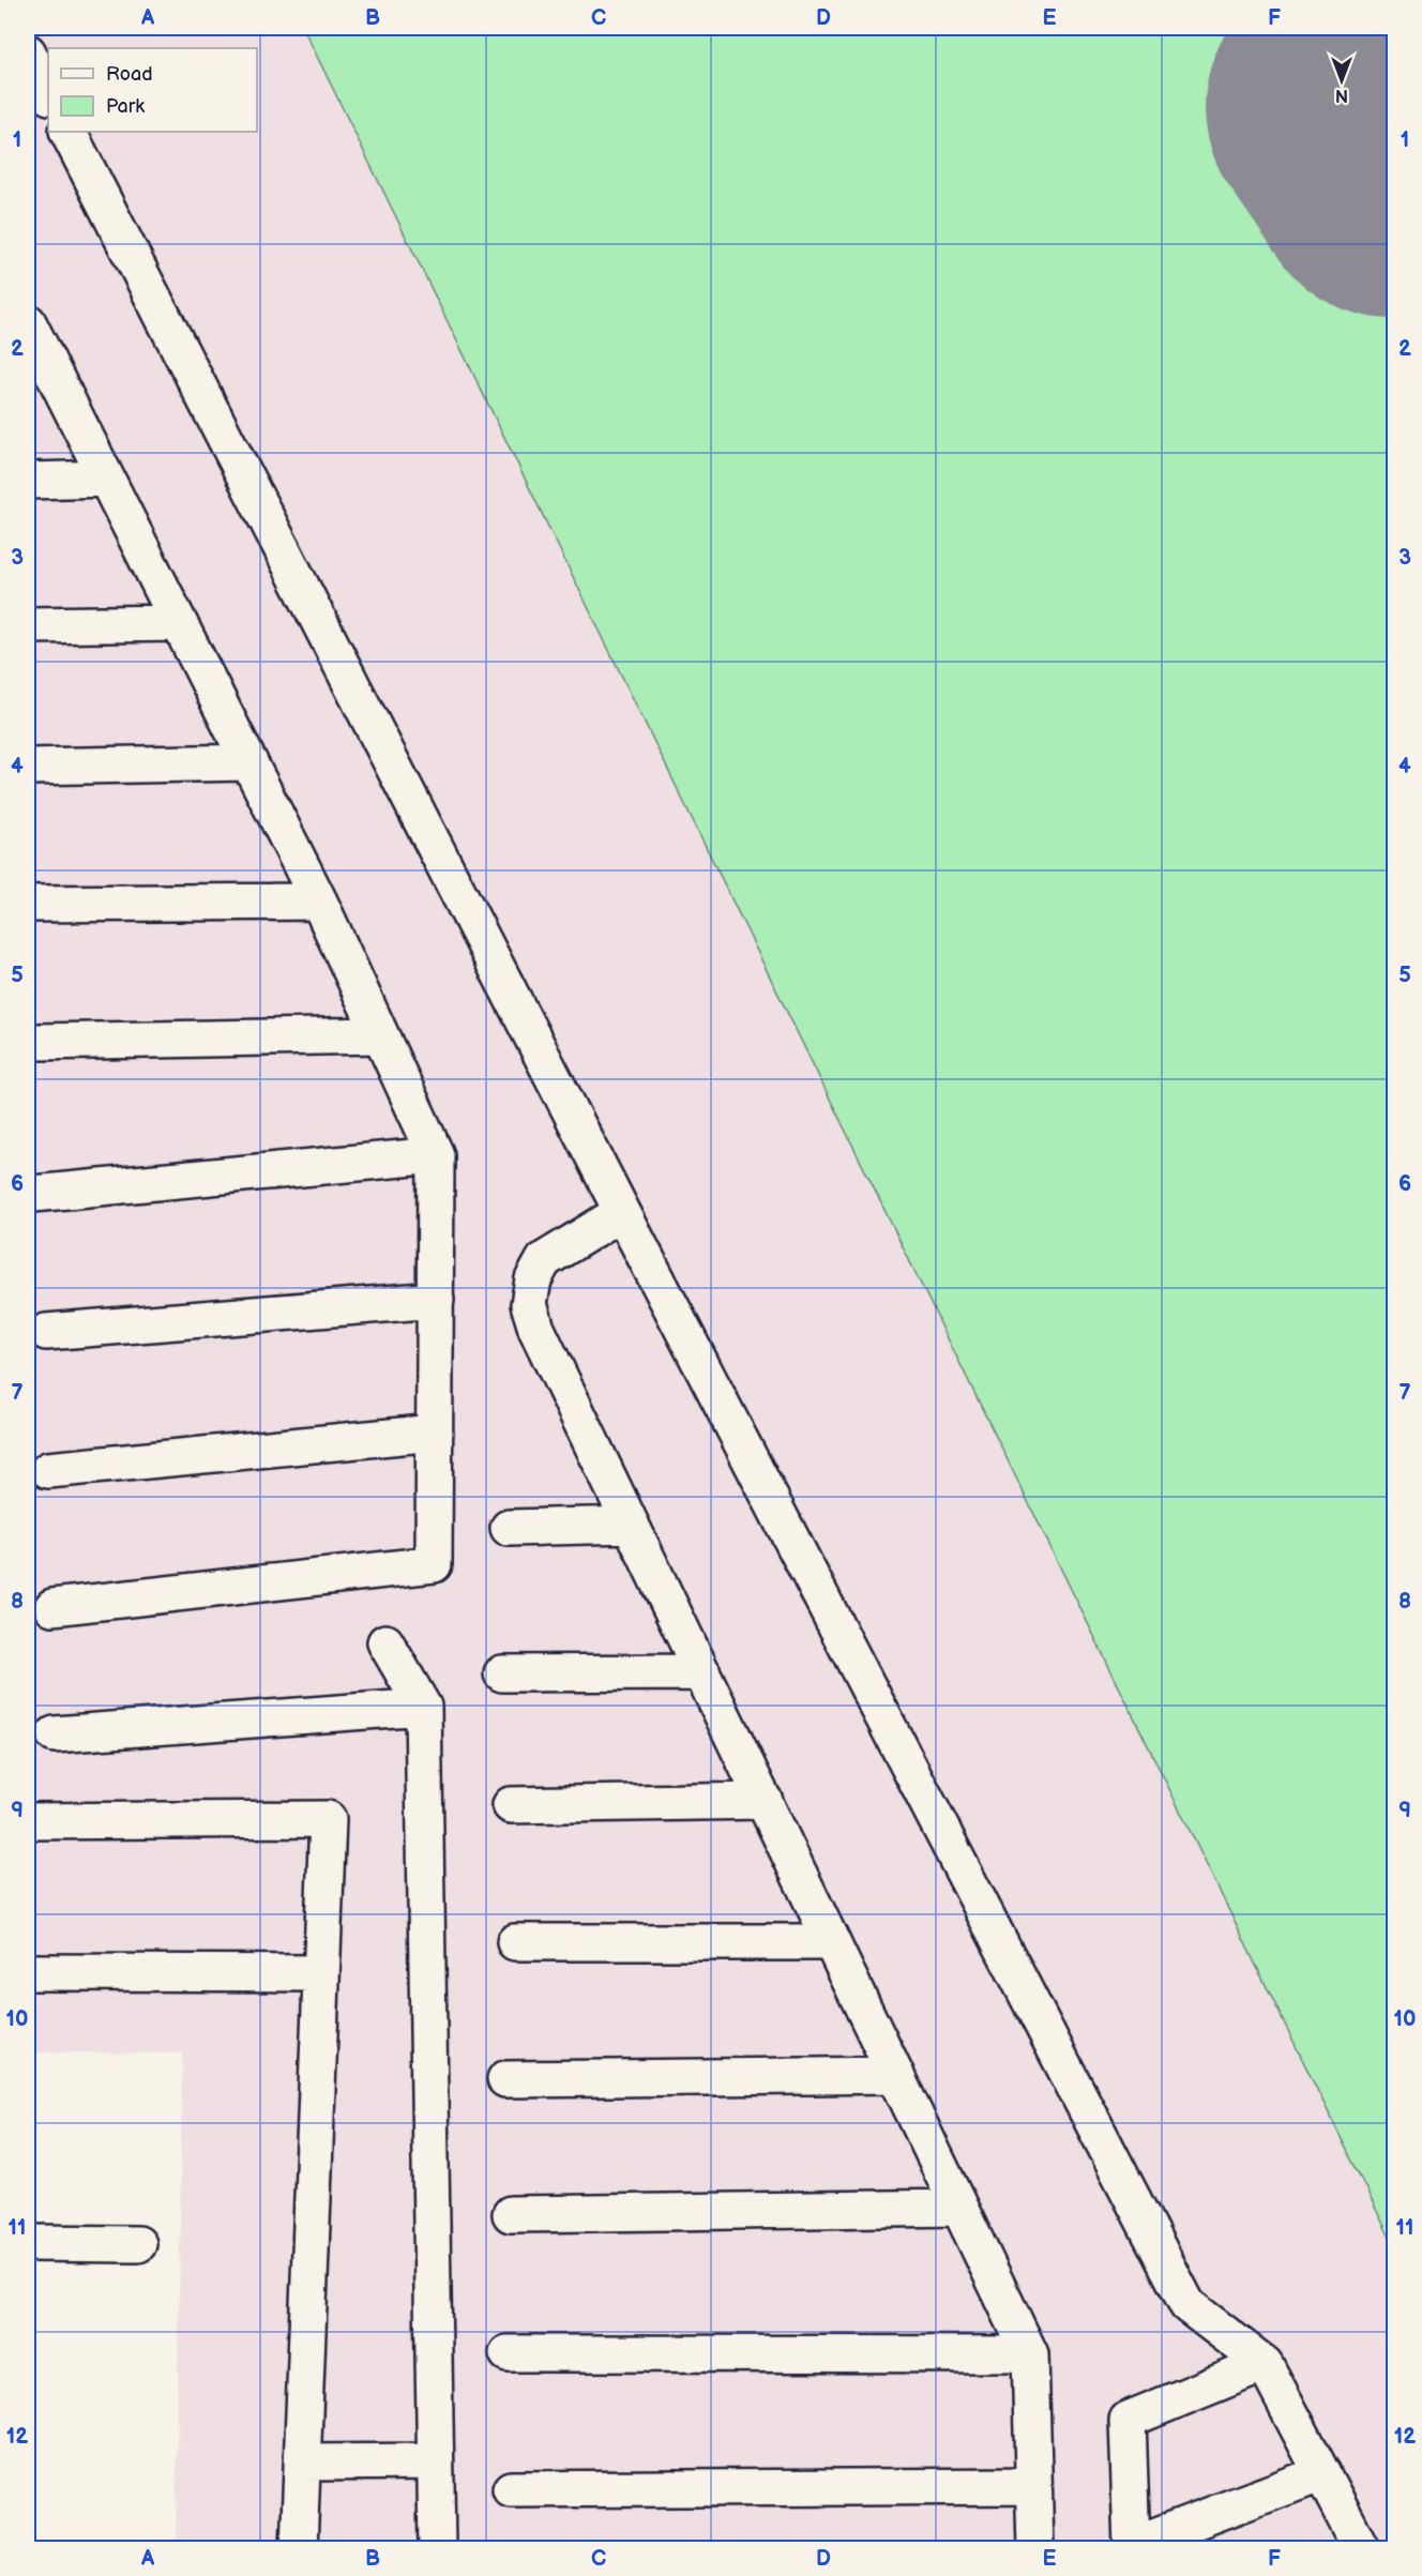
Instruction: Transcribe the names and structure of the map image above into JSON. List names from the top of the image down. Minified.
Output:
{"legend":["Road","Park"],"north":"bottom","grid":{"columns":["A","B","C","D","E","F"],"rows":["1","2","3","4","5","6","7","8","9","10","11","12"]}}
